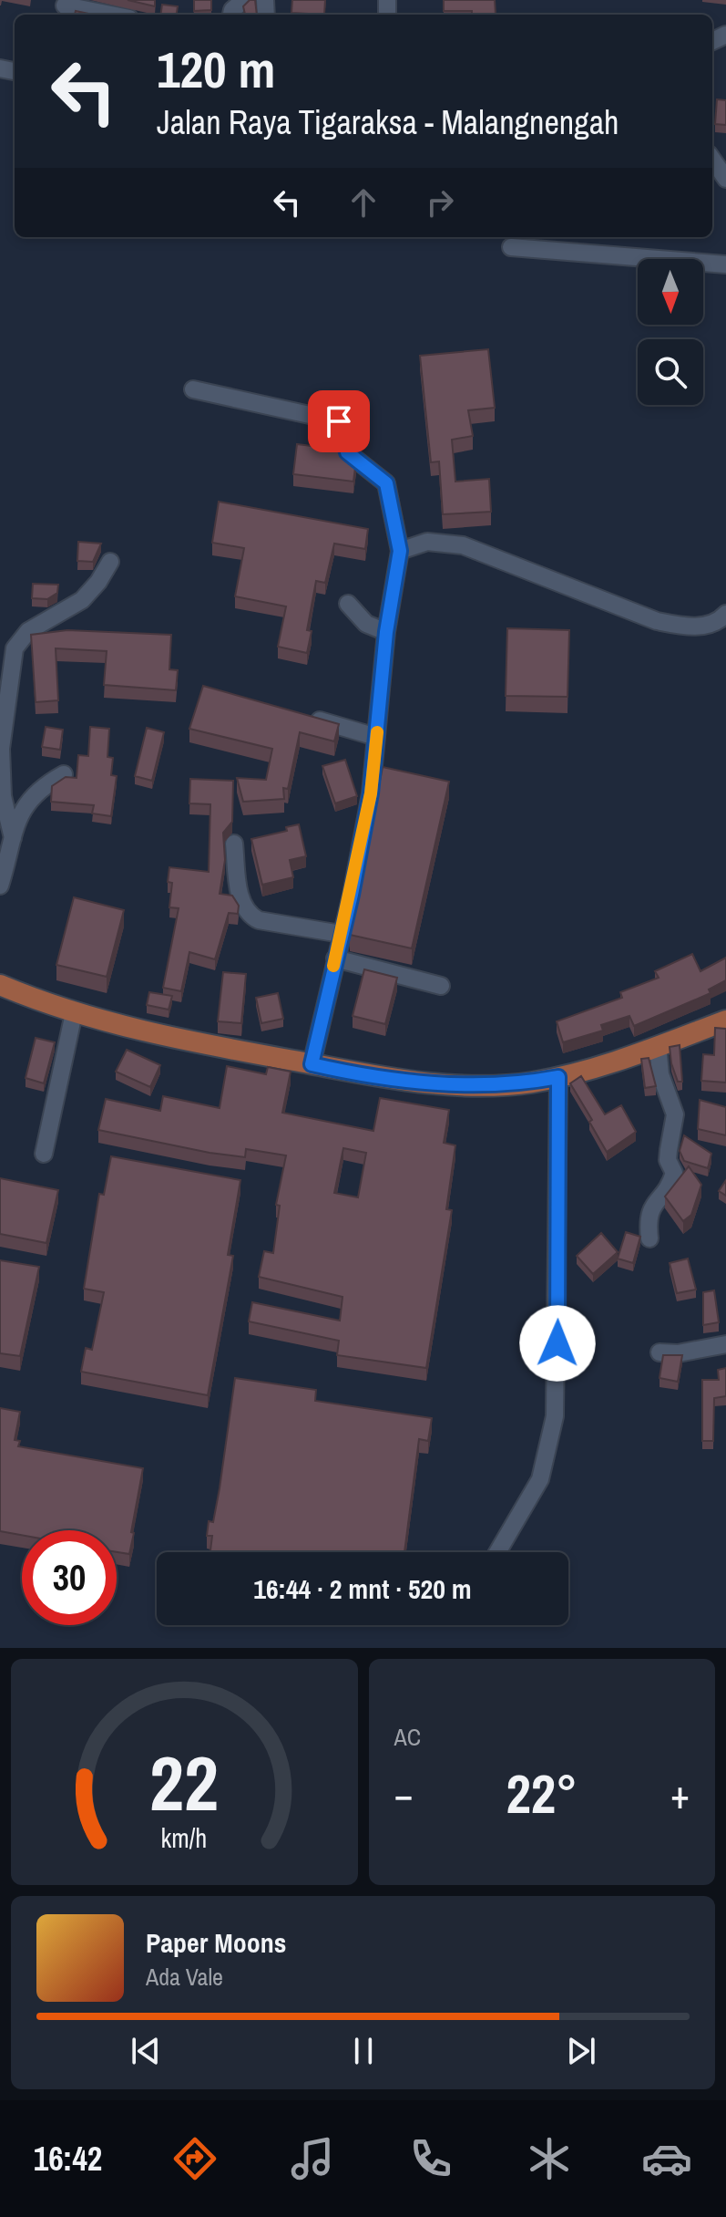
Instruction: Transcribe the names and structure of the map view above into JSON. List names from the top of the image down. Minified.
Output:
{"north":"bottom","page":{"turn":["120 m","Jalan Raya Tigaraksa - Malangnengah"],"limit":"30","trip":"16:44 · 2 mnt · 520 m","tile":"AC","heat":["−","22°","+"],"song":["Paper Moons","Ada Vale"],"tabs":"16:42","gauge":["22","km/h"]}}
